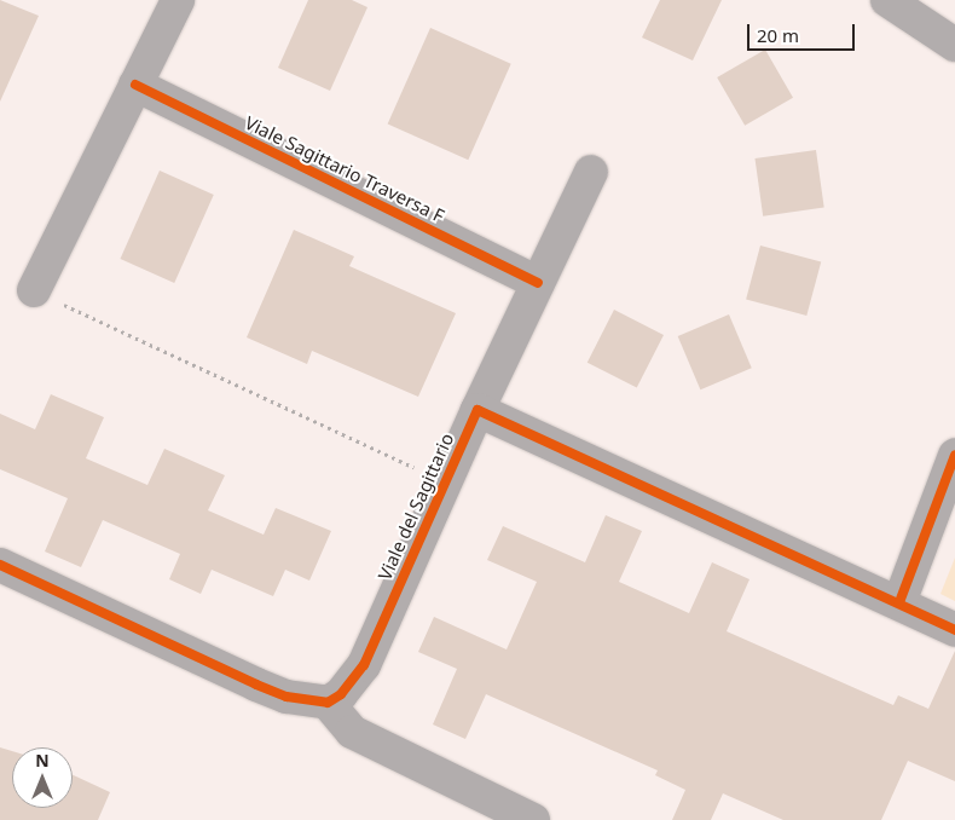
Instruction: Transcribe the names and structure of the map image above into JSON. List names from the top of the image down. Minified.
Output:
{"streets":{"street":["Viale Sagittario Traversa F","Viale del Sagittario"]},"scale_bar":"20 m","north":"top"}
